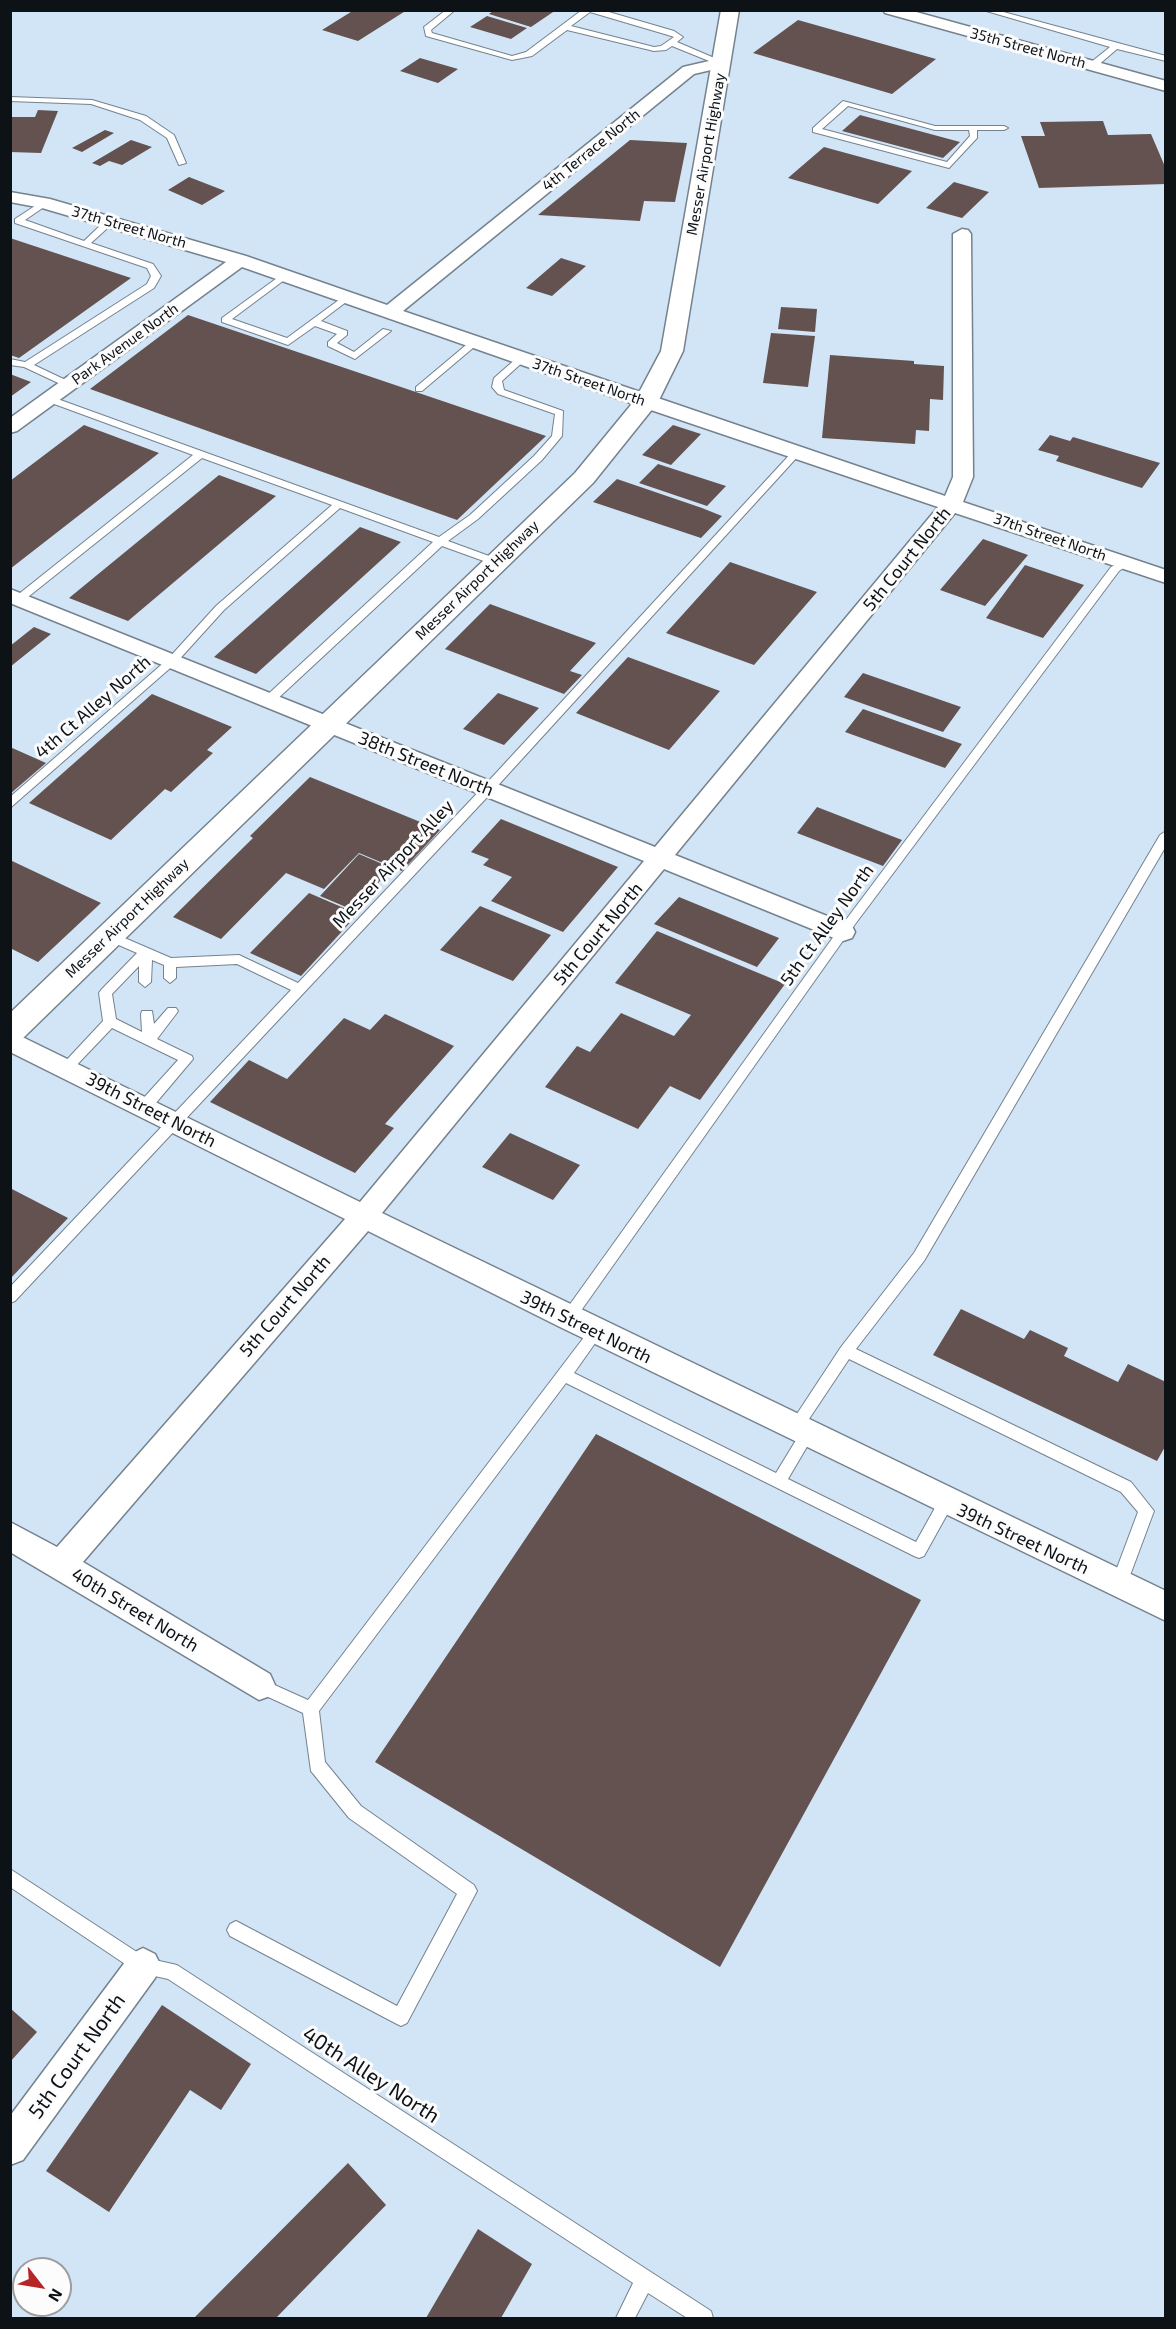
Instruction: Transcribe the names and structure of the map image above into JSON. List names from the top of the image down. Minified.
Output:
{"streets":{"main road":["Messer Airport Highway"],"street":["35th Street North","4th Terrace North","37th Street North","Park Avenue North","5th Court North","38th Street North","39th Street North","40th Street North"],"lane":["4th Ct Alley North","Messer Airport Alley","5th Ct Alley North","40th Alley North"]},"crossings":[["4th Terrace North","Messer Airport Highway"],["4th Terrace North","37th Street North"],["Messer Airport Highway","37th Street North"],["Messer Airport Highway","38th Street North"],["37th Street North","Park Avenue North"],["37th Street North","5th Court North"],["37th Street North","Messer Airport Alley"],["37th Street North","5th Ct Alley North"],["5th Court North","38th Street North"],["5th Court North","39th Street North"],["5th Court North","40th Street North"],["5th Court North","40th Alley North"],["4th Ct Alley North","38th Street North"],["38th Street North","Messer Airport Alley"],["38th Street North","5th Ct Alley North"],["Messer Airport Alley","39th Street North"],["5th Ct Alley North","39th Street North"]],"north":"bottom right"}
